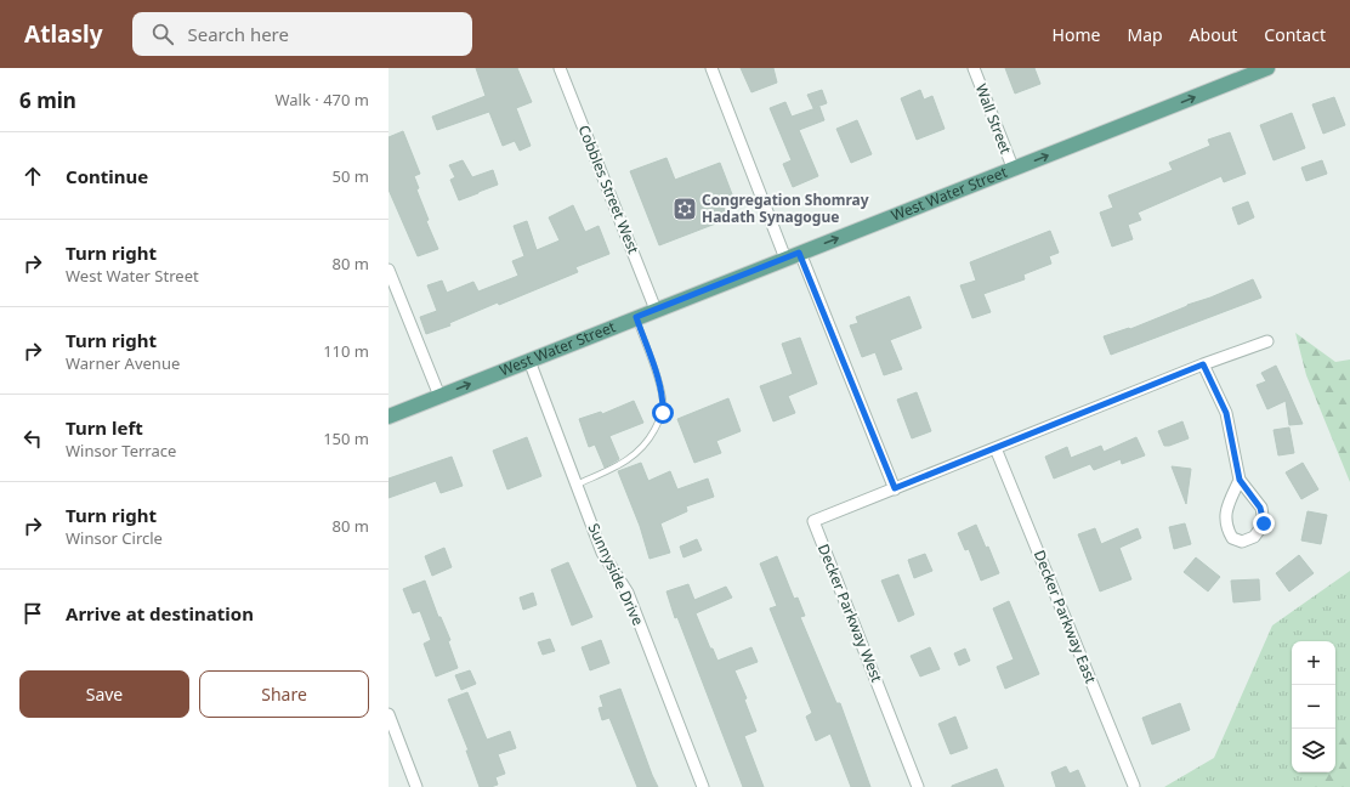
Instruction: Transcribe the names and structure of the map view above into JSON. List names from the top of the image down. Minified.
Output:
{"streets":{"main road":["West Water Street"],"street":["Wall Street","Cobbles Street West","Sunnyside Drive","Decker Parkway West","Decker Parkway East"]},"crossings":[["Wall Street","West Water Street"],["Cobbles Street West","West Water Street"],["West Water Street","Sunnyside Drive"]],"one_way":["West Water Street"],"places":{"synagogue":["Congregation Shomray Hadath Synagogue"]},"page":{"header":"Atlasly","search":"Search here","nav":["Home","Map","About","Contact"],"heading":["6 min","Walk · 470 m"],"list":[["Continue","50 m"],["Turn right","West Water Street","80 m"],["Turn right","Warner Avenue","110 m"],["Turn left","Winsor Terrace","150 m"],["Turn right","Winsor Circle","80 m"],"Arrive at destination"],"map_buttons":["+","−"],"buttons":["Save","Share"]}}
